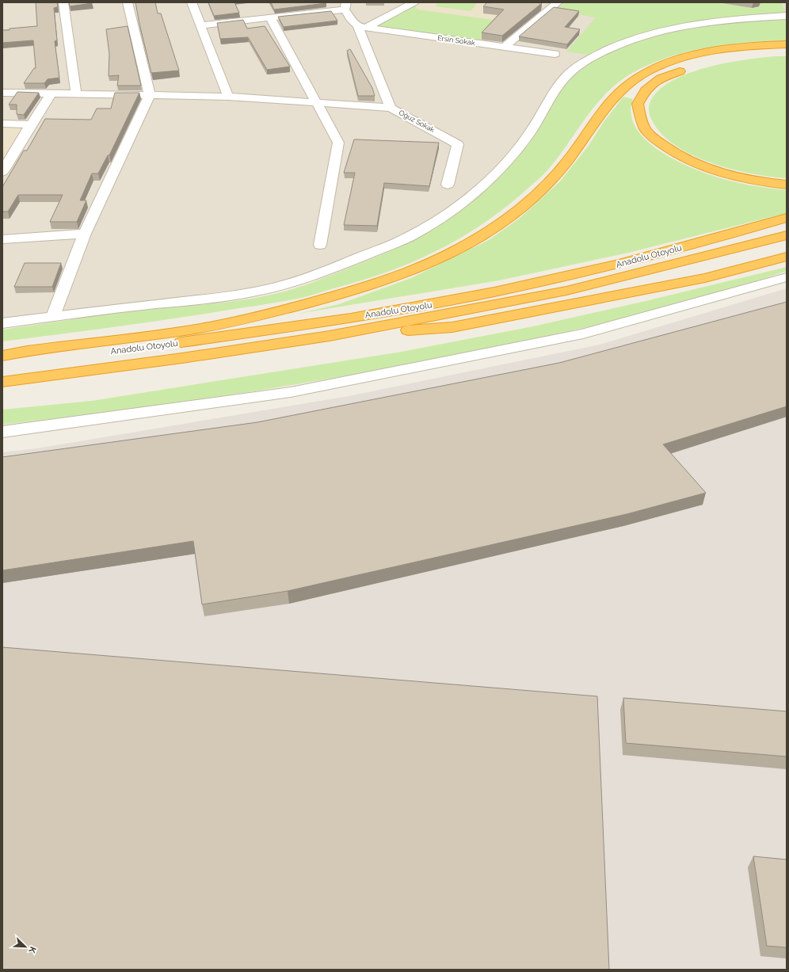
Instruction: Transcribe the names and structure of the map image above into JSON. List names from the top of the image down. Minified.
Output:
{"streets":{"highway":["Anadolu Otoyolu"],"street":["Ersin Sokak","Oğuz Sokak"]},"crossings":[["Ersin Sokak","Oğuz Sokak"]],"north":"bottom right"}
